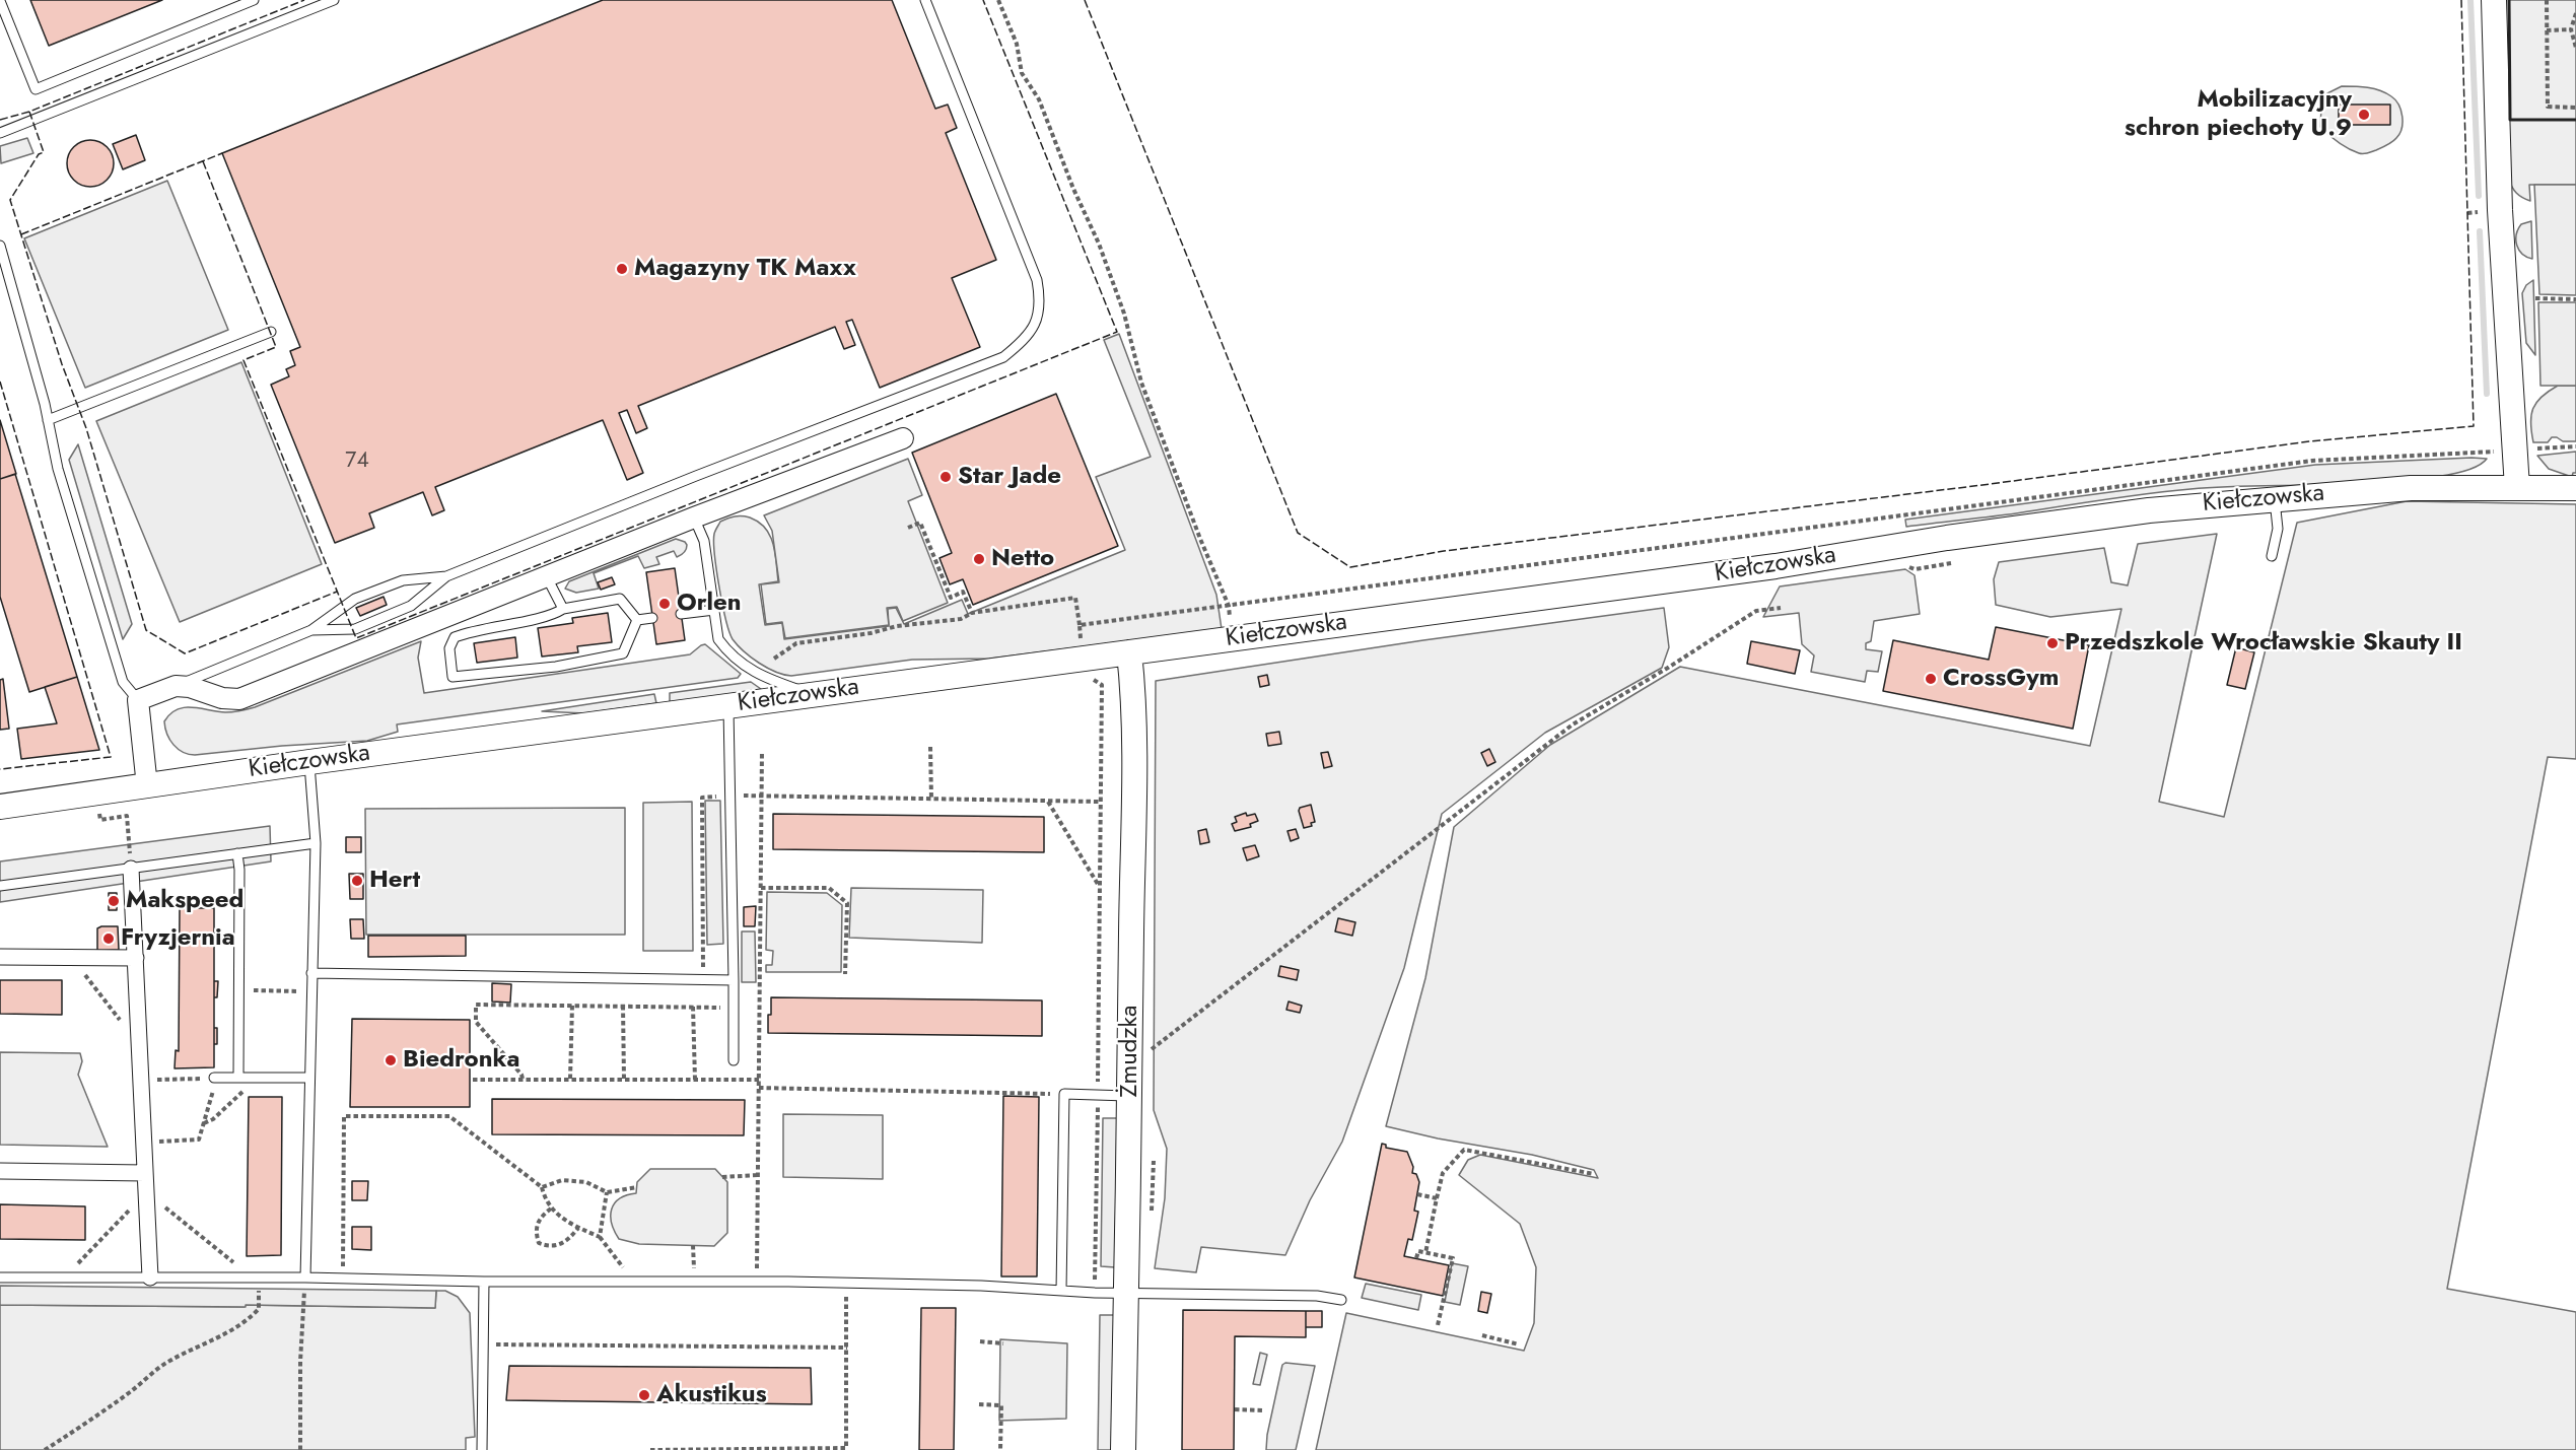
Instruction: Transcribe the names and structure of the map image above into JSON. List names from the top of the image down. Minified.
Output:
{"streets":{"street":["Kiełczowska","Żmudzka"]},"crossings":[["Kiełczowska","Żmudzka"]],"places":["Mobilizacyjny schron piechoty U.9","Magazyny TK Maxx","Star Jade","Netto","Orlen","Przedszkole Wrocławskie Skauty II","CrossGym","Hert","Makspeed","Fryzjernia","Biedronka","Akustikus"],"house_numbers":["74"]}
